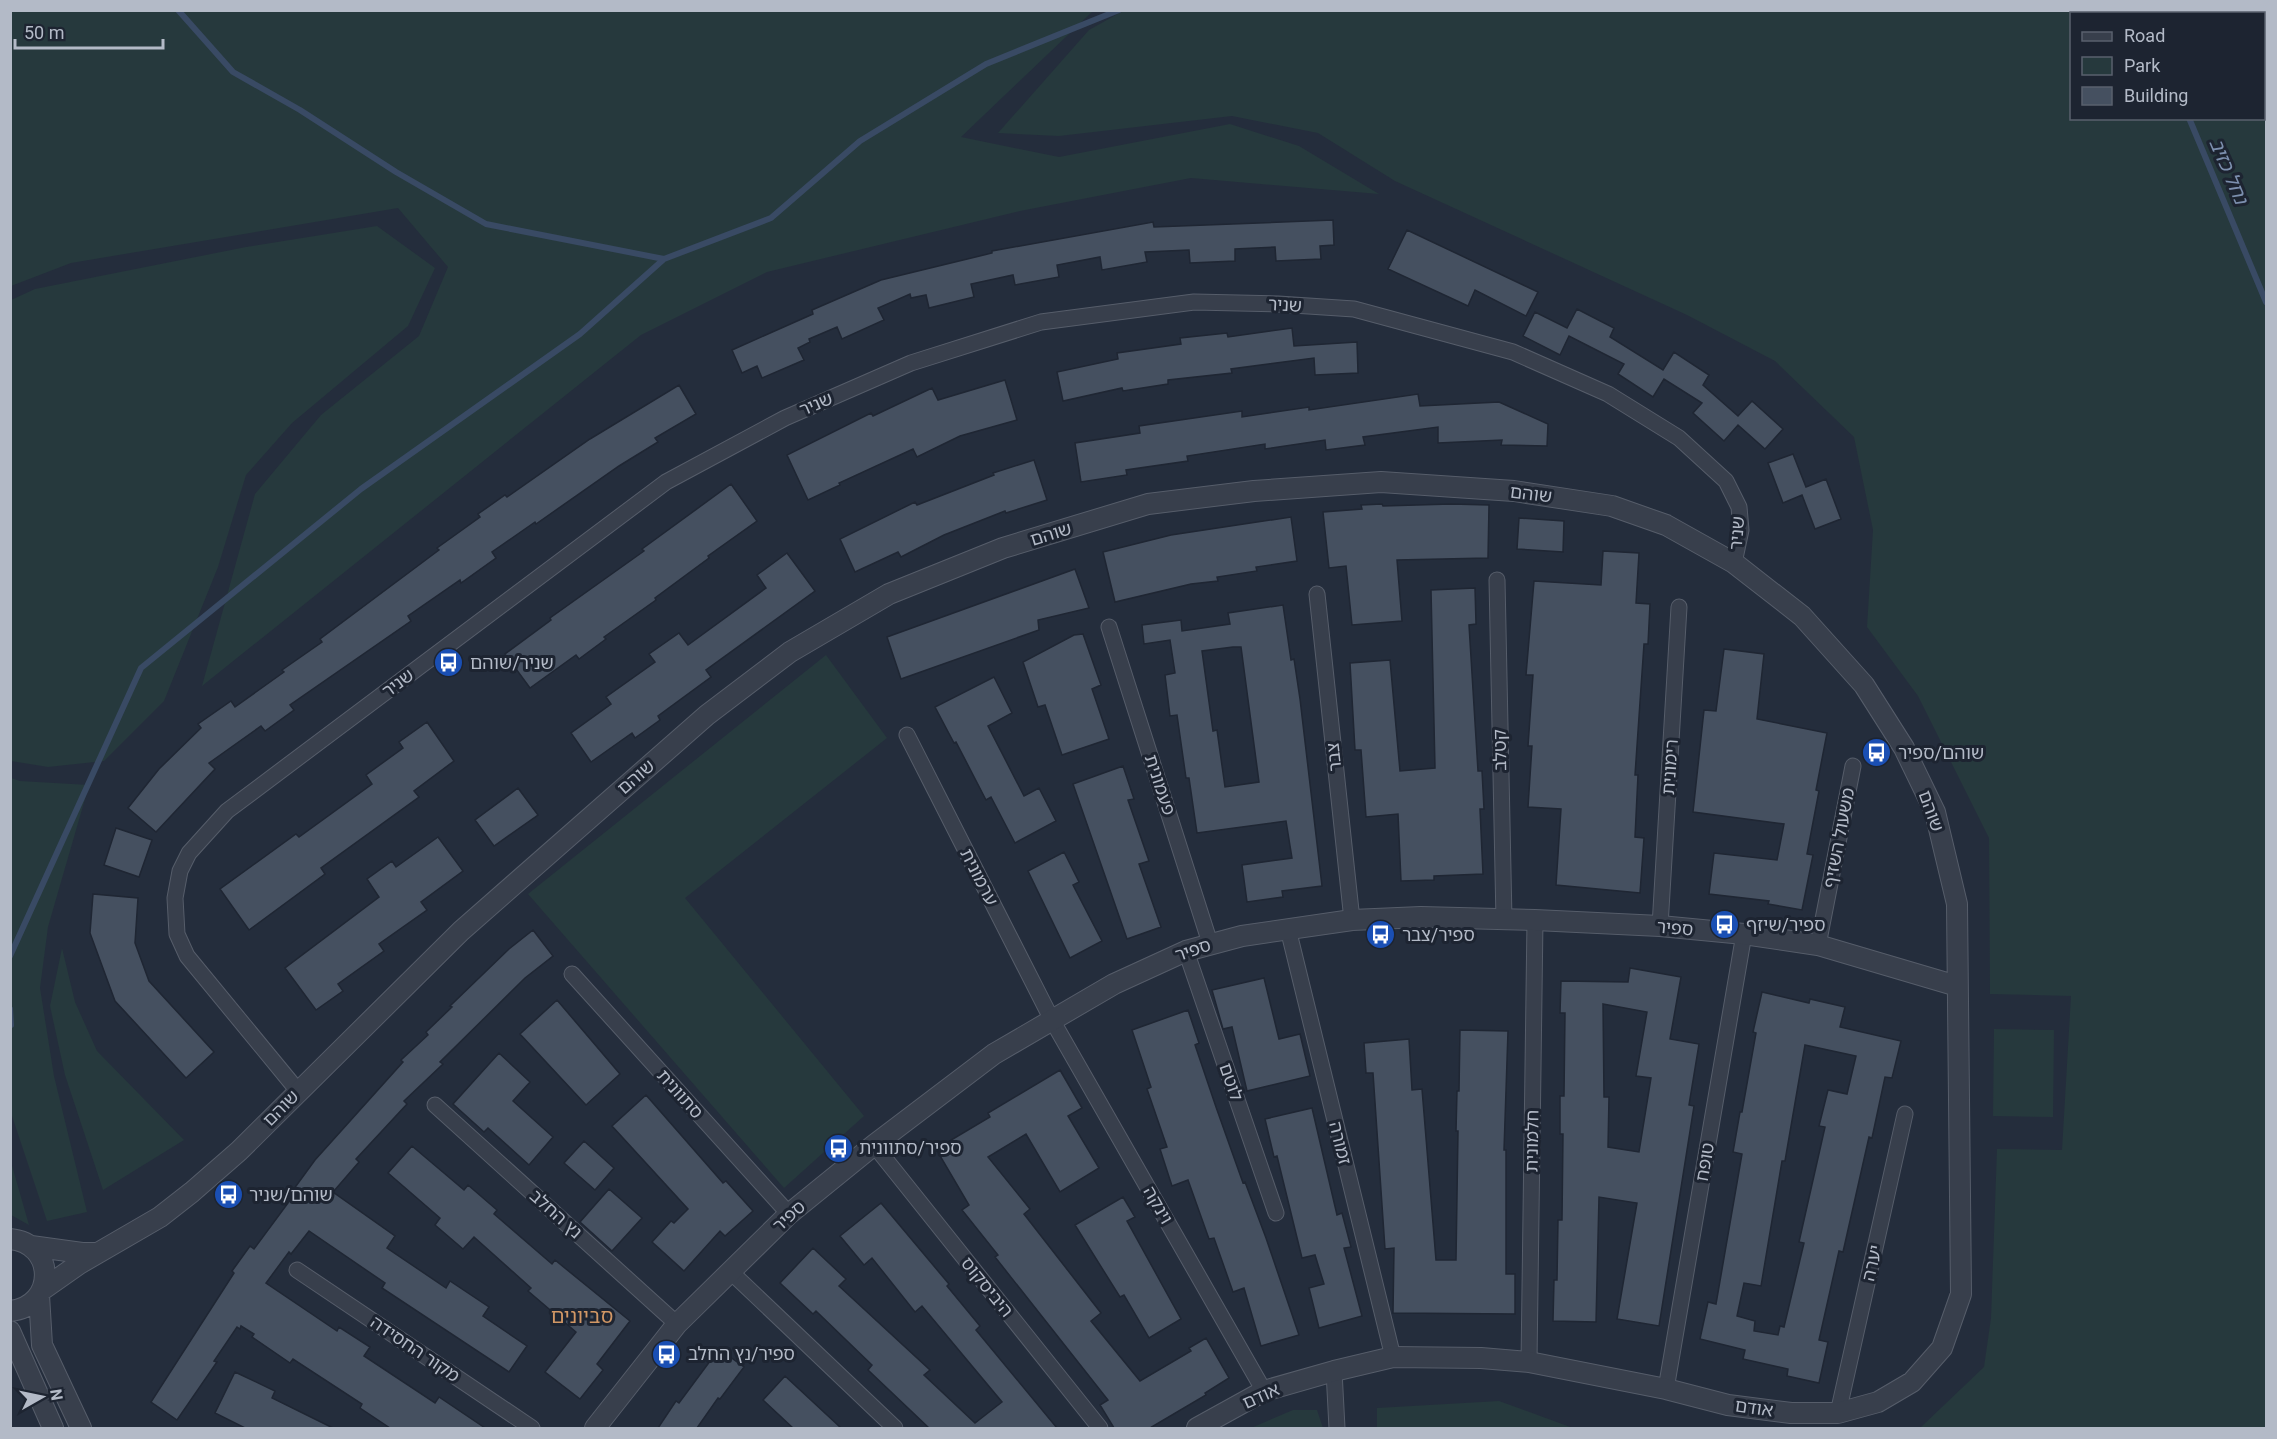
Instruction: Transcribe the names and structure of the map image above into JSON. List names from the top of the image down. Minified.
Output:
{"streets":{"street":["שניר","שוהם","קטלב","צבר","רימונית","פעמונית","משעול השזיף","ערמונית","ספיר","לוטם","סתוונית","חלמונית","זמורה","טופח","וינקה","נץ החלב","יערה","היביסקוס","מקור החסידה","אודם"]},"crossings":[["שניר","שוהם"],["שוהם","ספיר"],["שוהם","אודם"],["קטלב","ספיר"],["צבר","ספיר"],["רימונית","ספיר"],["פעמונית","ספיר"],["משעול השזיף","ספיר"],["ערמונית","ספיר"],["ערמונית","וינקה"],["ספיר","לוטם"],["ספיר","סתוונית"],["ספיר","חלמונית"],["ספיר","זמורה"],["ספיר","טופח"],["ספיר","וינקה"],["ספיר","נץ החלב"],["ספיר","היביסקוס"],["ספיר","אודם"],["חלמונית","אודם"],["זמורה","אודם"],["טופח","אודם"],["וינקה","אודם"],["יערה","אודם"]],"districts":["סביונים"],"water":["נחל כזיב"],"places":{"bus stop":["שניר/שוהם","שוהם/ספיר","ספיר/שיזף","ספיר/צבר","ספיר/סתוונית","שוהם/שניר","ספיר/נץ החלב"]},"legend":["Road","Park","Building"],"scale_bar":"50 m","north":"right"}
